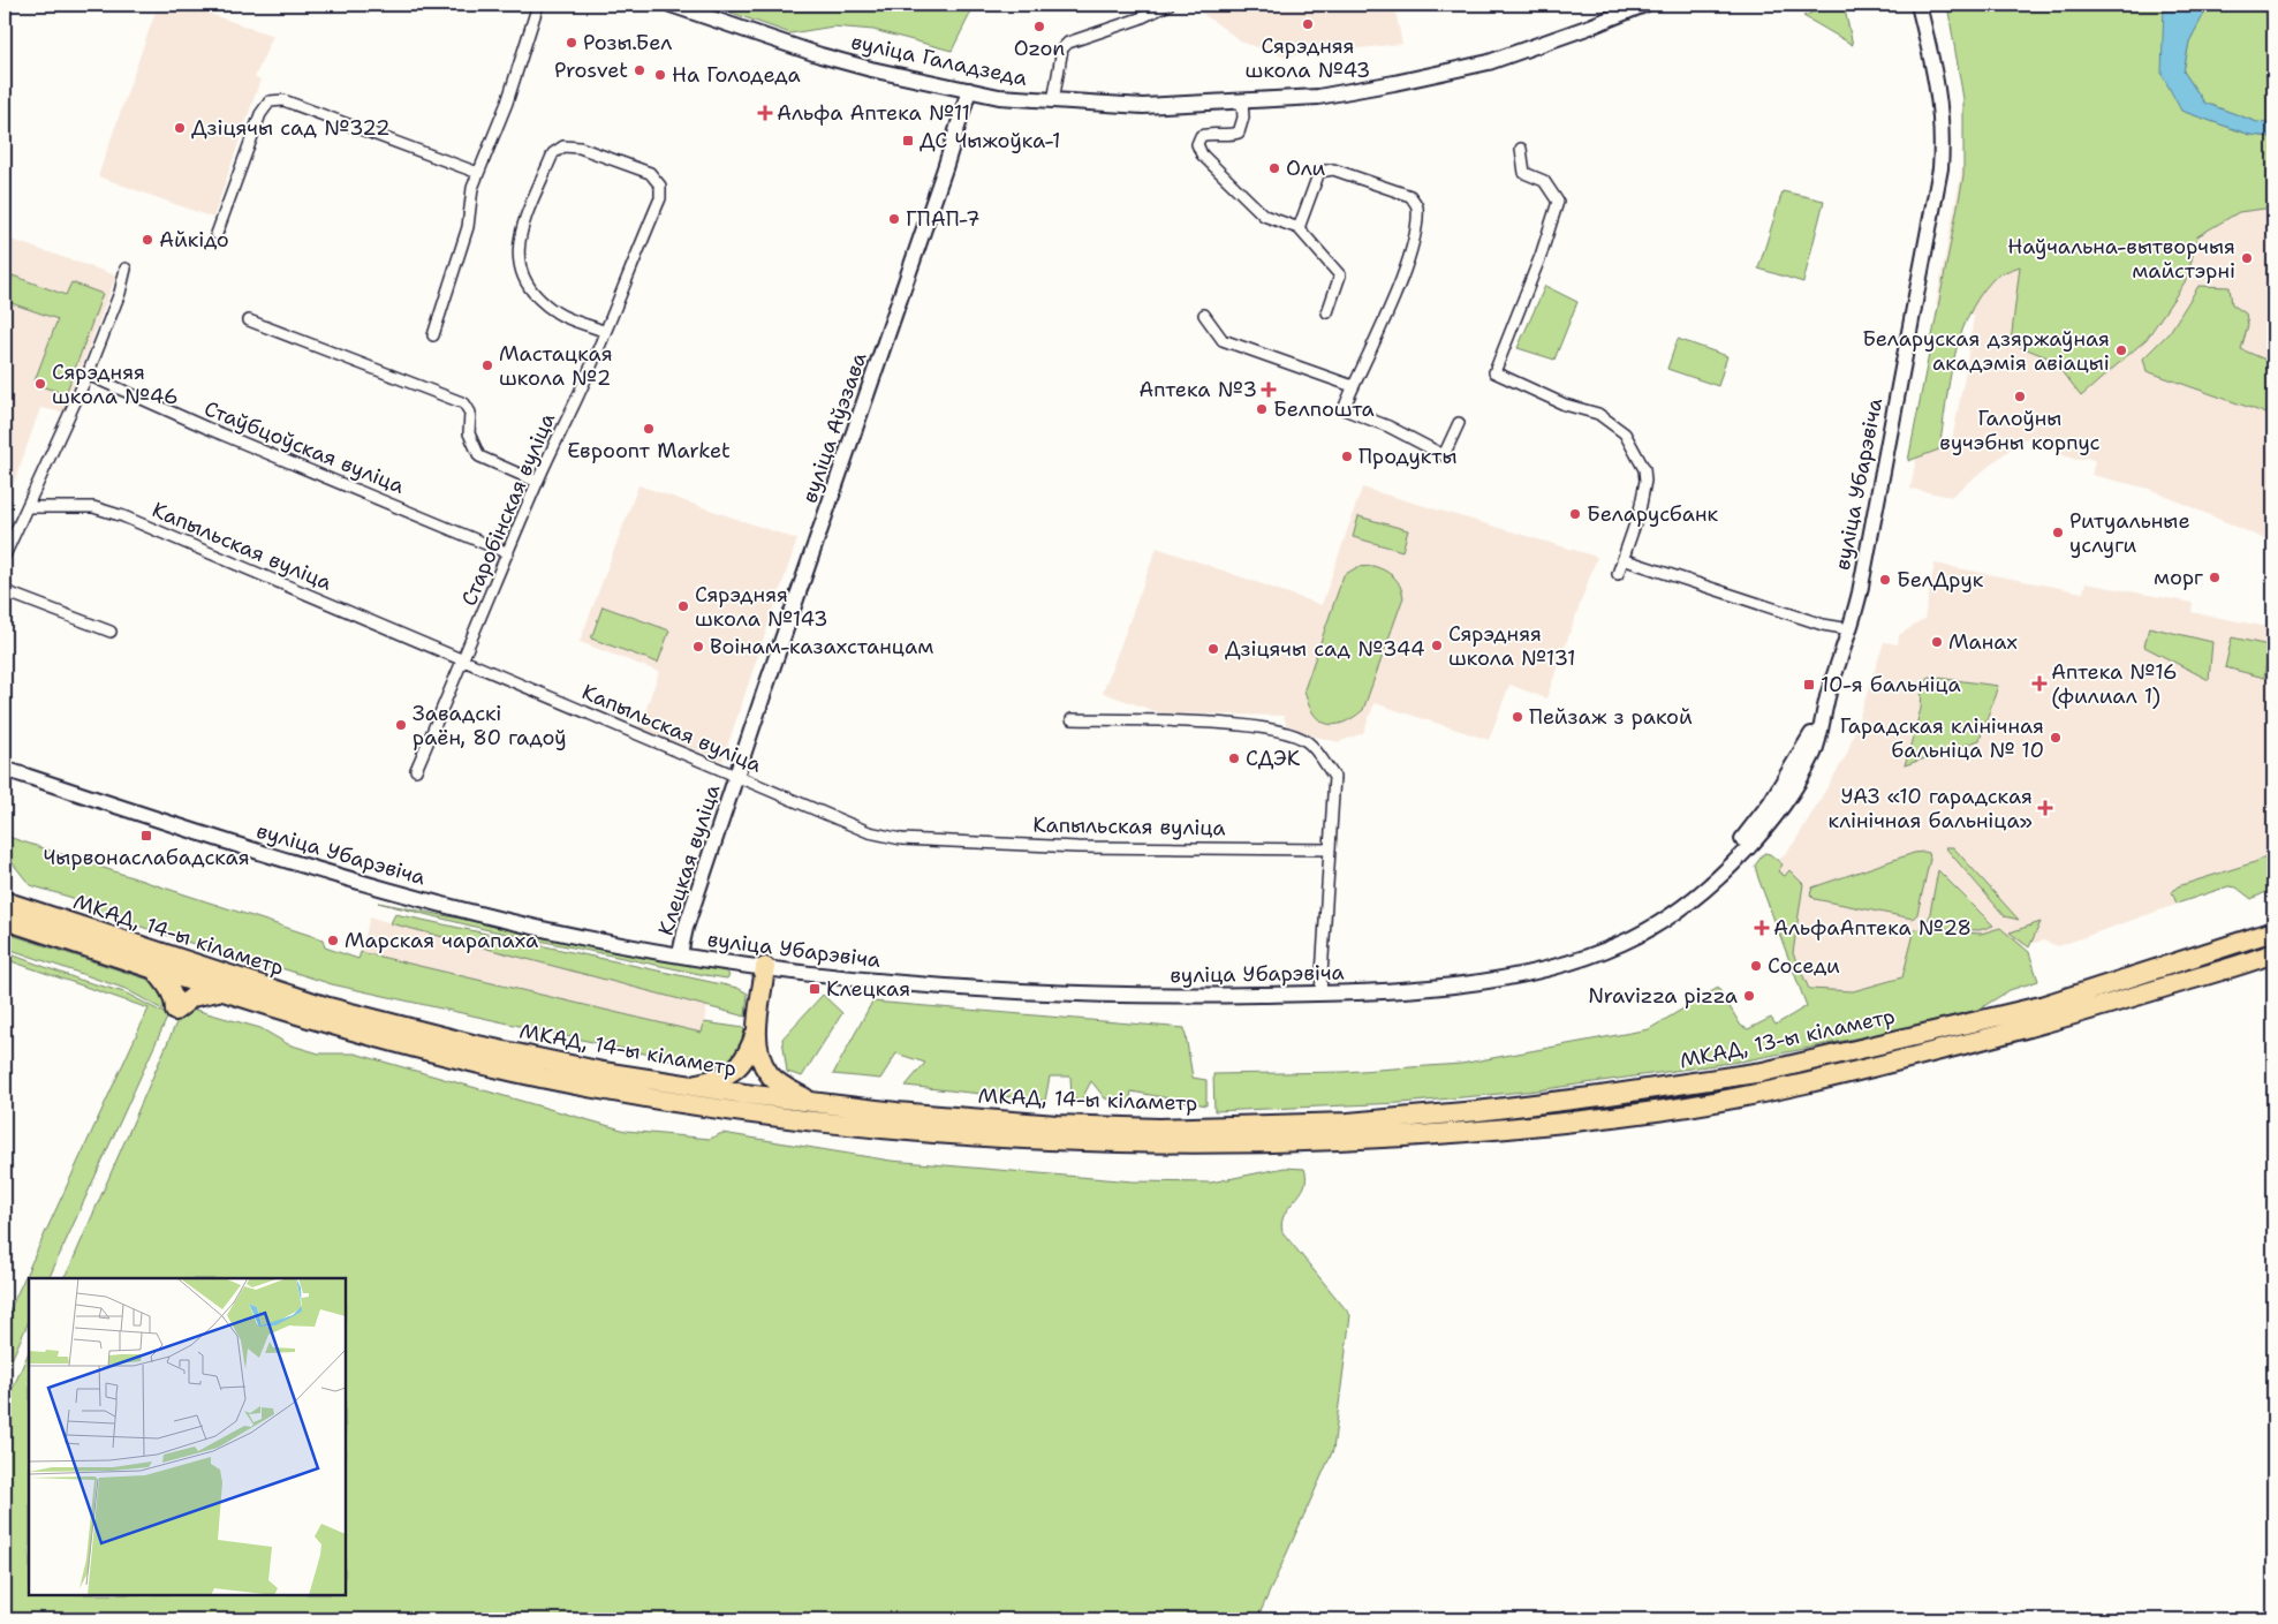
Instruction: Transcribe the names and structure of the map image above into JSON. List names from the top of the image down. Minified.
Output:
{"streets":{"highway":["МКАД, 14-ы кіламетр","МКАД, 13-ы кіламетр"],"main road":["вуліца Галадзеда","вуліца Аўэзава","вуліца Убарэвіча","Клецкая вуліца"],"street":["Стаўбцоўская вуліца","Старобінская вуліца","Капыльская вуліца"]},"crossings":[["вуліца Галадзеда","вуліца Аўэзава"],["вуліца Аўэзава","Капыльская вуліца"],["вуліца Аўэзава","Клецкая вуліца"],["Стаўбцоўская вуліца","Старобінская вуліца"],["вуліца Убарэвіча","Клецкая вуліца"],["Старобінская вуліца","Капыльская вуліца"],["Капыльская вуліца","Клецкая вуліца"],["МКАД, 14-ы кіламетр","МКАД, 13-ы кіламетр"]],"places":{"other":["Сярэдняя школа №43","Ozon","Розы.Бел","Prosvet","На Голодеда","Дзіцячы сад №322","Оли","ГПАП-7","Айкідо","Наўчальна-вытворчыя майстэрні","Беларуская дзяржаўная акадэмія авіацыі","Мастацкая школа №2","Сярэдняя школа №46","Галоўны вучэбны корпус","Белпошта","Евроопт Market","Продукты","Беларусбанк","Ритуальные услуги","морг","БелДрук","Сярэдняя школа №143","Манах","Сярэдняя школа №131","Воінам-казахстанцам","Дзіцячы сад №344","Пейзаж з ракой","Завадскі раён, 80 гадоў","Гарадская клінічная бальніца № 10","СДЭК","Марская чарапаха","Соседи","Nravizza pizza"],"health":["Альфа Аптека №11","Аптека №3","Аптека №16 (филиал 1)","УАЗ «10 гарадская клінічная бальніца»","АльфаАптека №28"],"transit":["ДС Чыжоўка-1","10-я бальніца","Чырвонаслабадская","Клецкая"]}}
